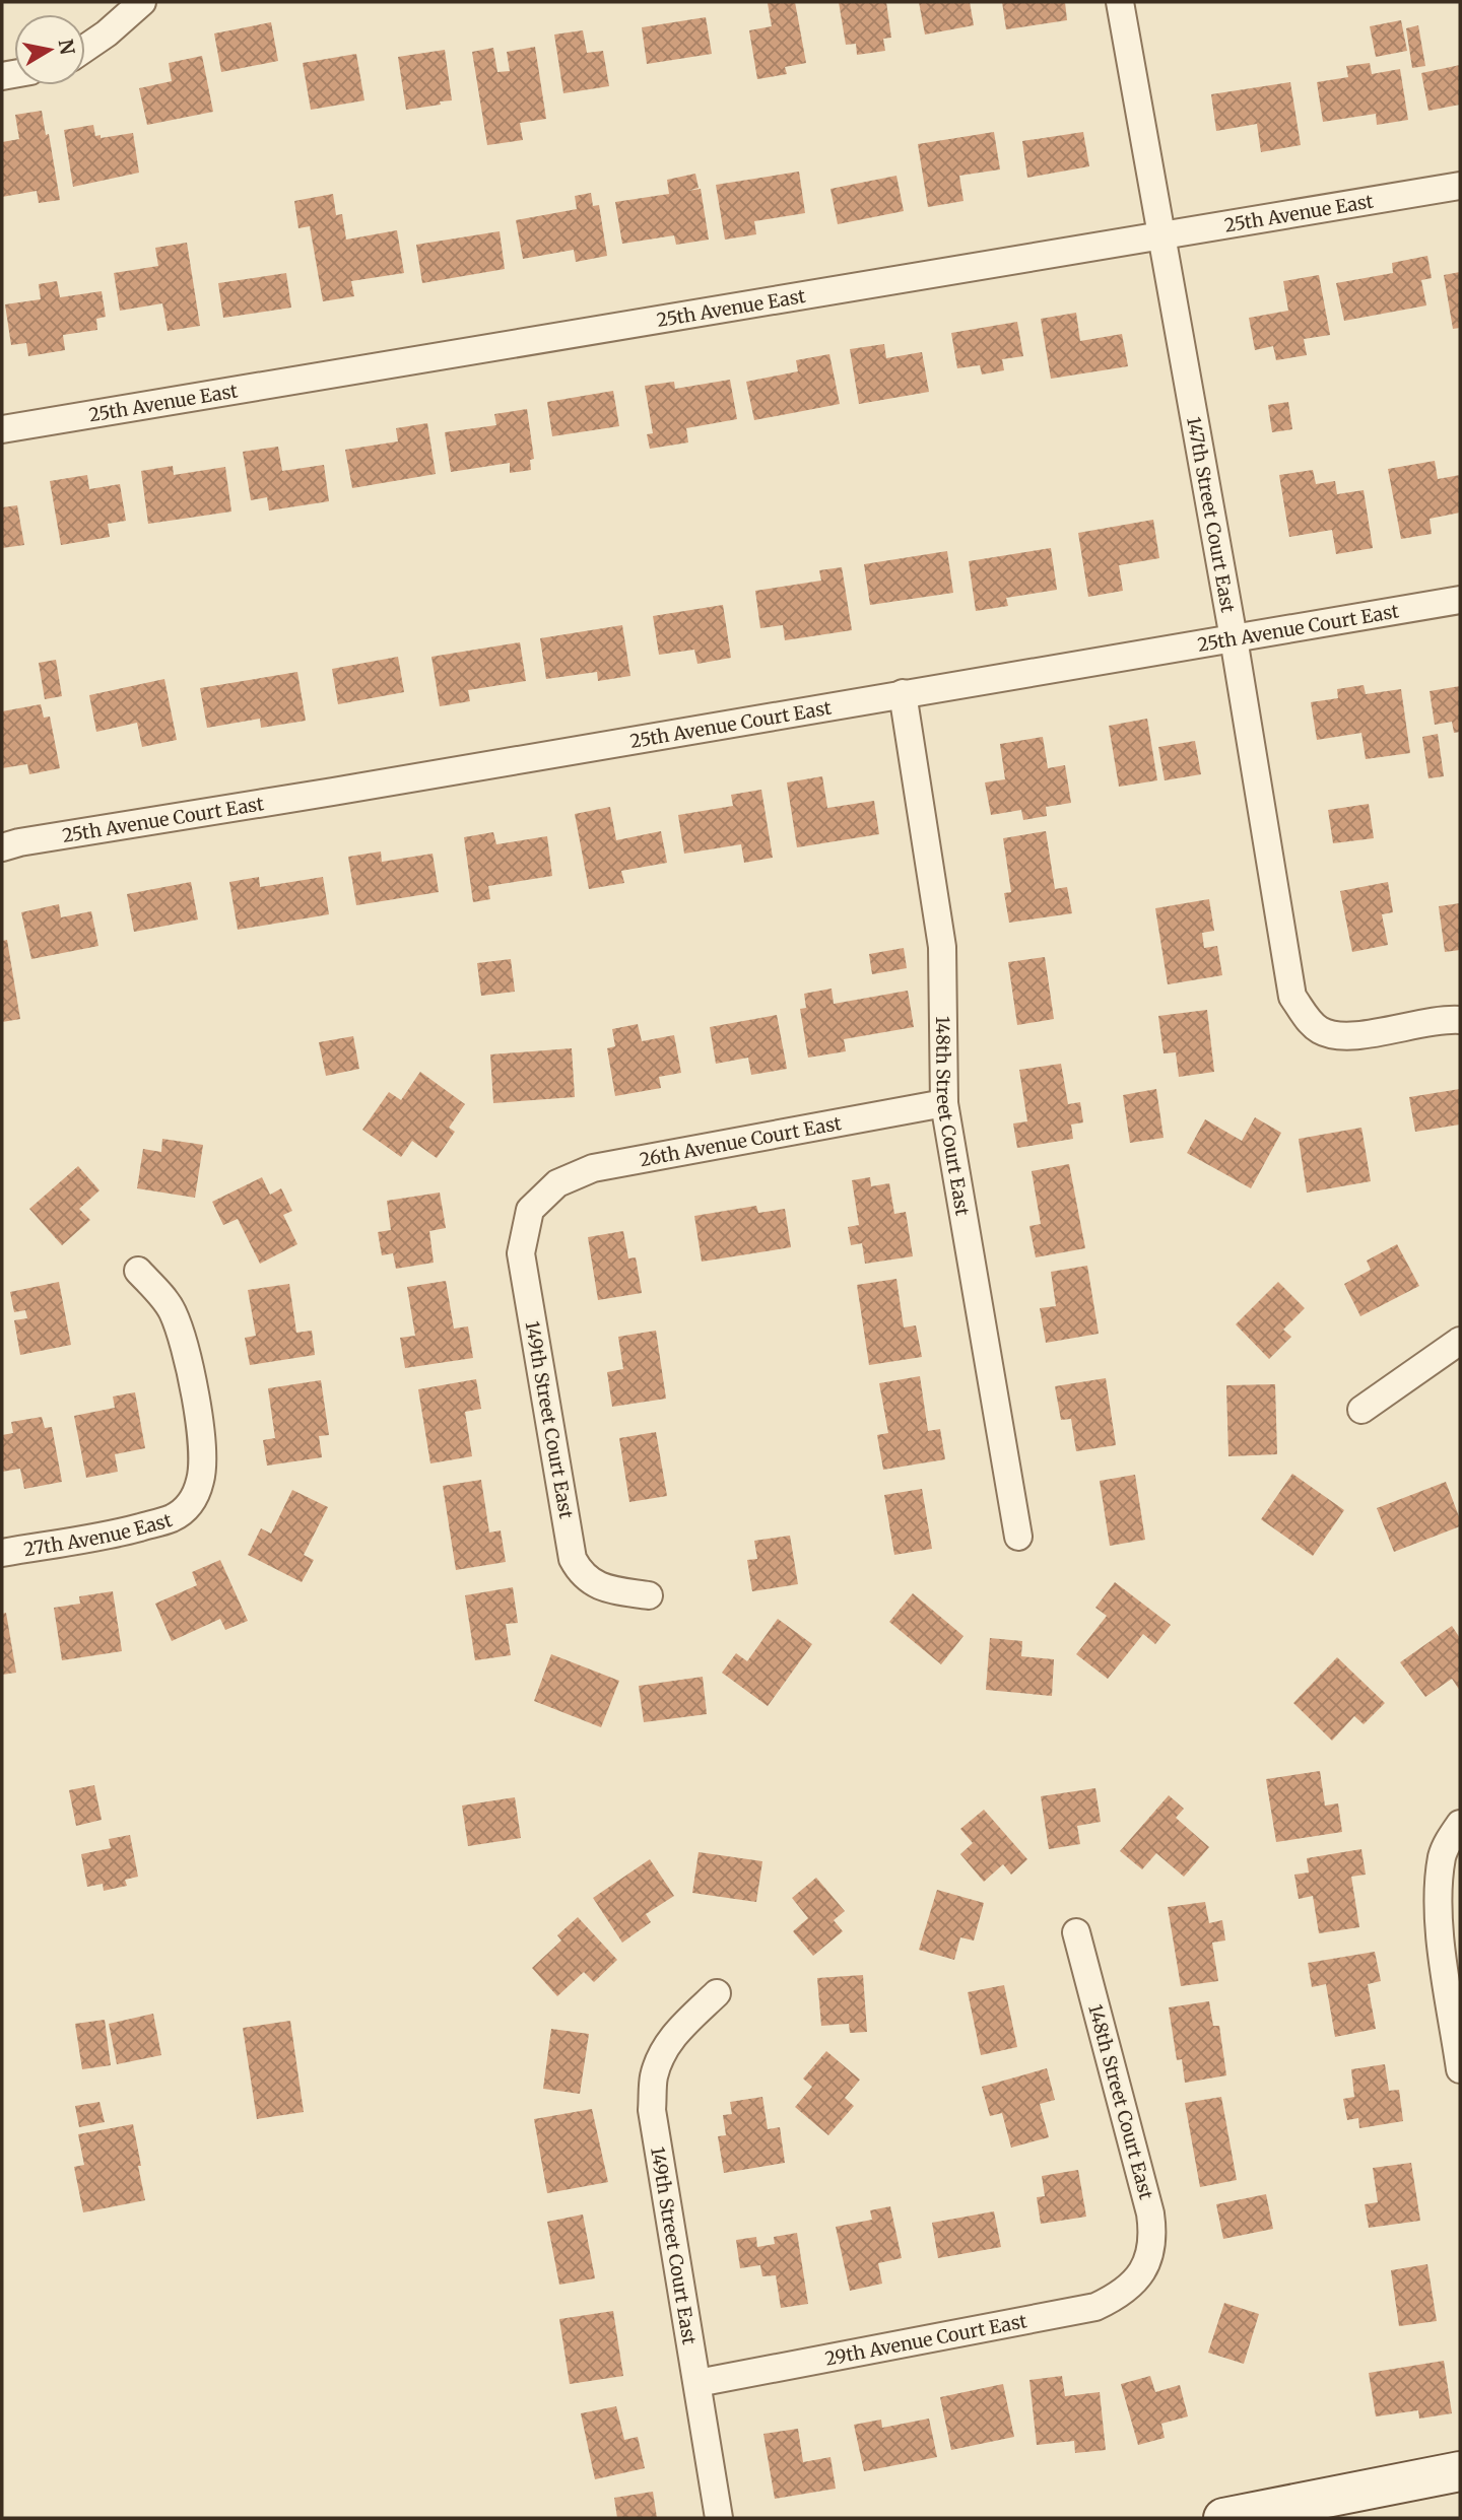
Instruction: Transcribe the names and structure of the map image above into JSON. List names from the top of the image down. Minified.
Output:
{"streets":{"street":["25th Avenue East","147th Street Court East","25th Avenue Court East","148th Street Court East","26th Avenue Court East","149th Street Court East","27th Avenue East","29th Avenue Court East"]},"crossings":[["25th Avenue East","147th Street Court East"],["147th Street Court East","25th Avenue Court East"],["25th Avenue Court East","148th Street Court East"],["148th Street Court East","26th Avenue Court East"],["148th Street Court East","29th Avenue Court East"],["26th Avenue Court East","149th Street Court East"],["149th Street Court East","29th Avenue Court East"]],"north":"right"}
